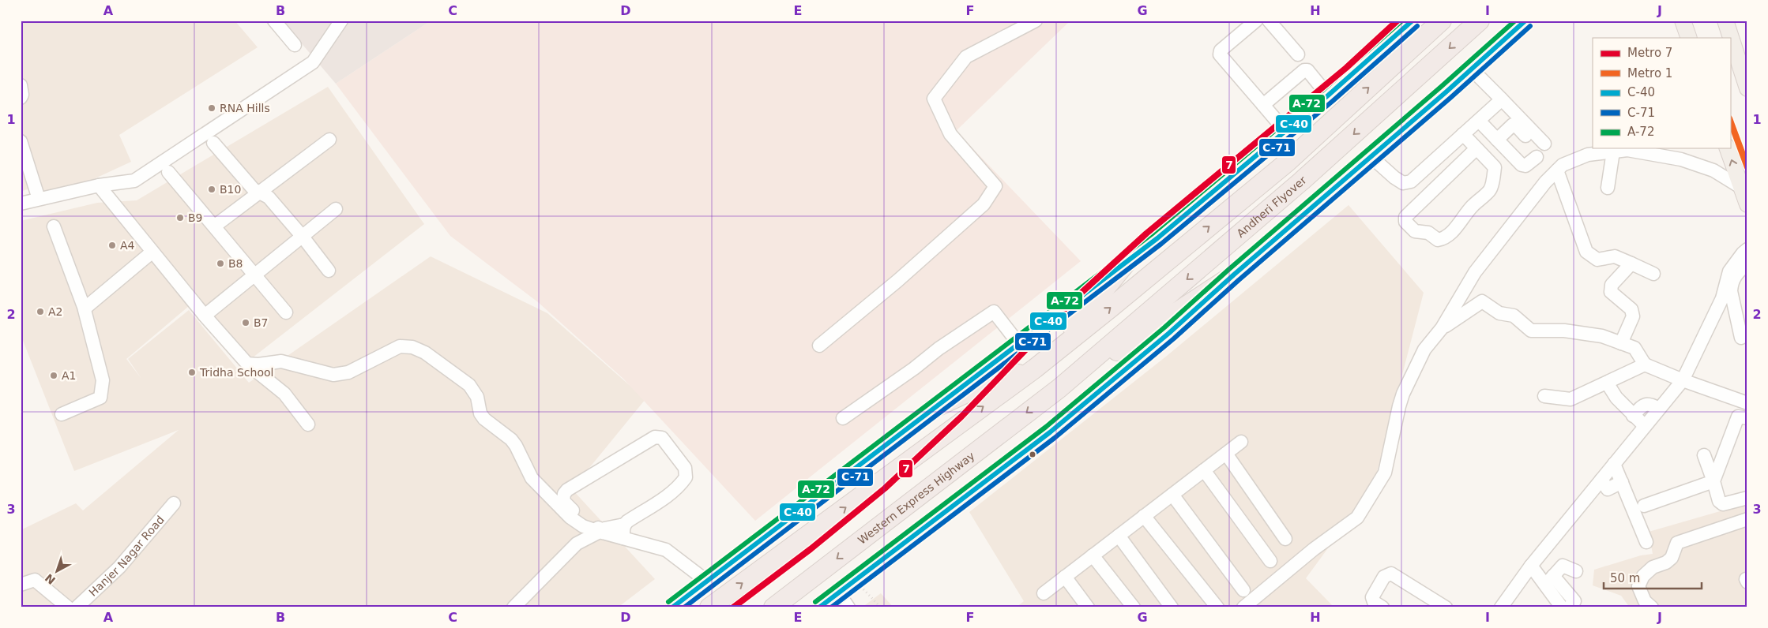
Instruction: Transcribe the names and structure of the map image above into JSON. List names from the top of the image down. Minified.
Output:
{"streets":{"highway":["Andheri Flyover","Western Express Highway"],"street":["Hanjer Nagar Road"]},"crossings":[["Andheri Flyover","Western Express Highway"]],"places":["RNA Hills","B10","B9","A4","B8","A2","B7","Tridha School","A1"],"lines":["metro line 7","transit line C-40","transit line A-72","transit line C-71","metro line 1"],"legend":["Metro 7","Metro 1","C-40","C-71","A-72"],"scale_bar":"50 m","north":"bottom left","grid":{"columns":["A","B","C","D","E","F","G","H","I","J"],"rows":["1","2","3"]}}
